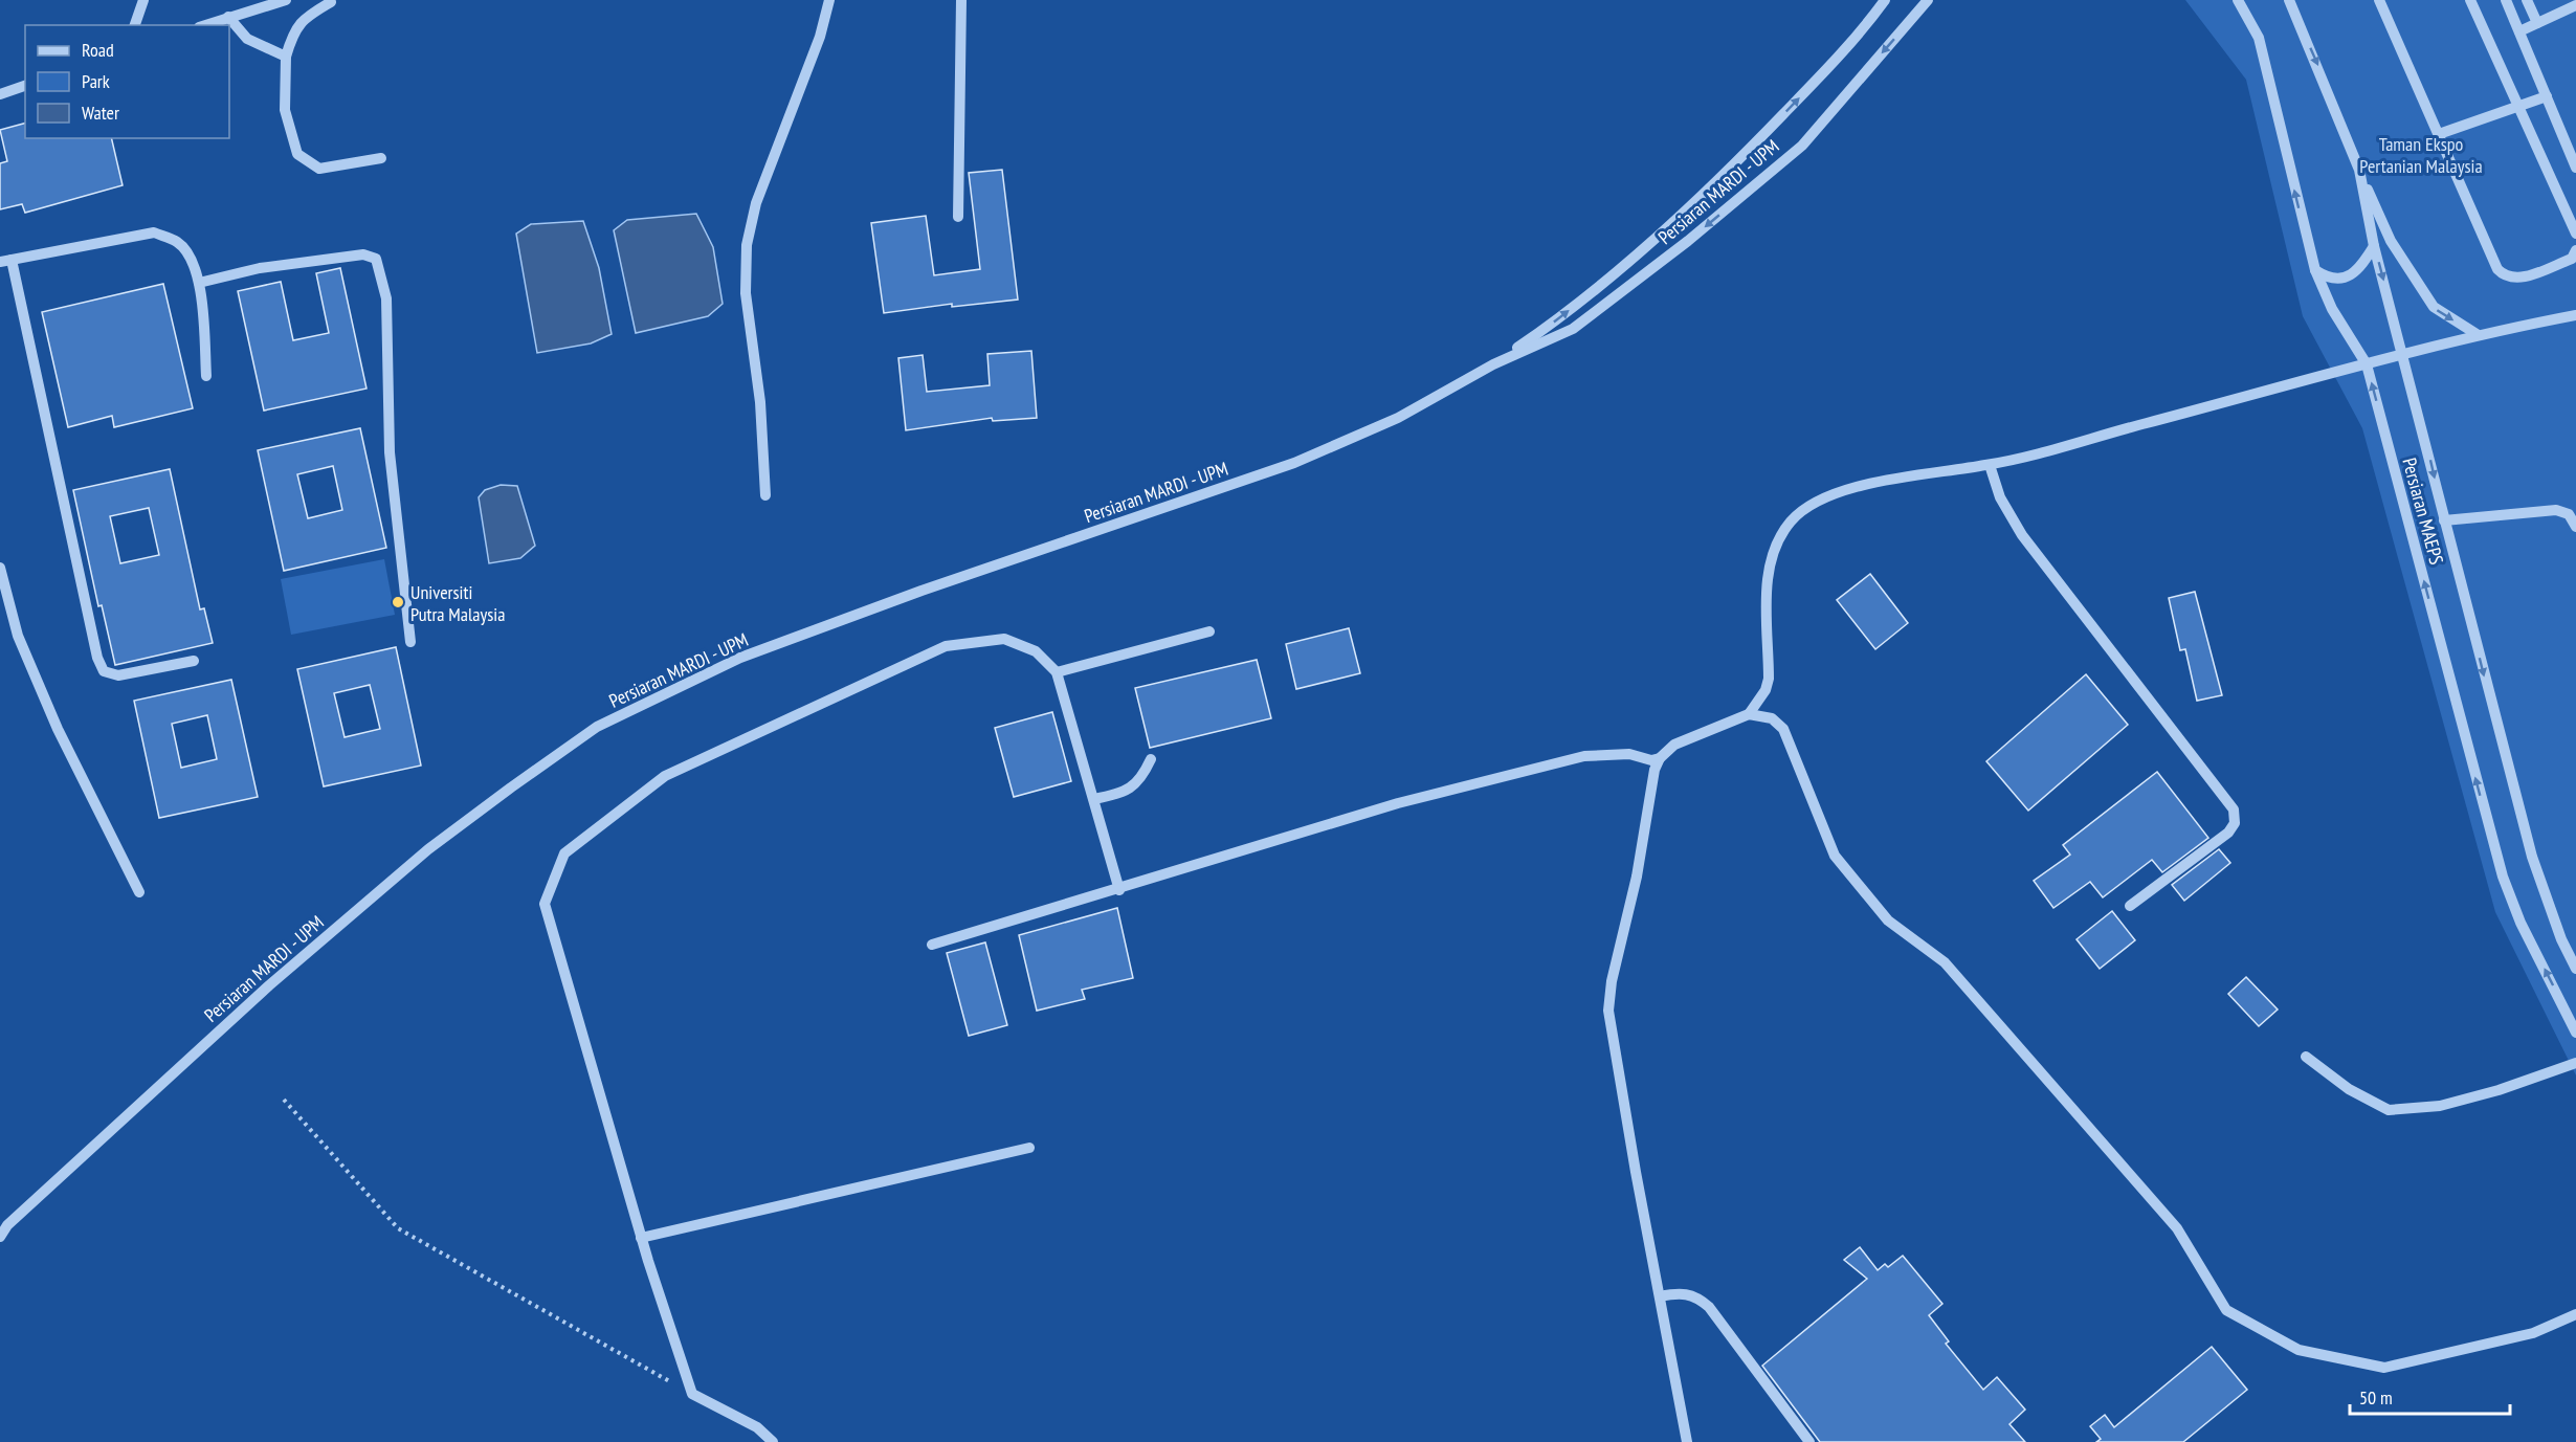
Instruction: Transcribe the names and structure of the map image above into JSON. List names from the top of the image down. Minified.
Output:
{"streets":{"street":["Persiaran MARDI - UPM","Persiaran MAEPS"]},"parks":["Taman Ekspo Pertanian Malaysia"],"places":["Universiti Putra Malaysia"],"legend":["Road","Park","Water"],"scale_bar":"50 m"}
